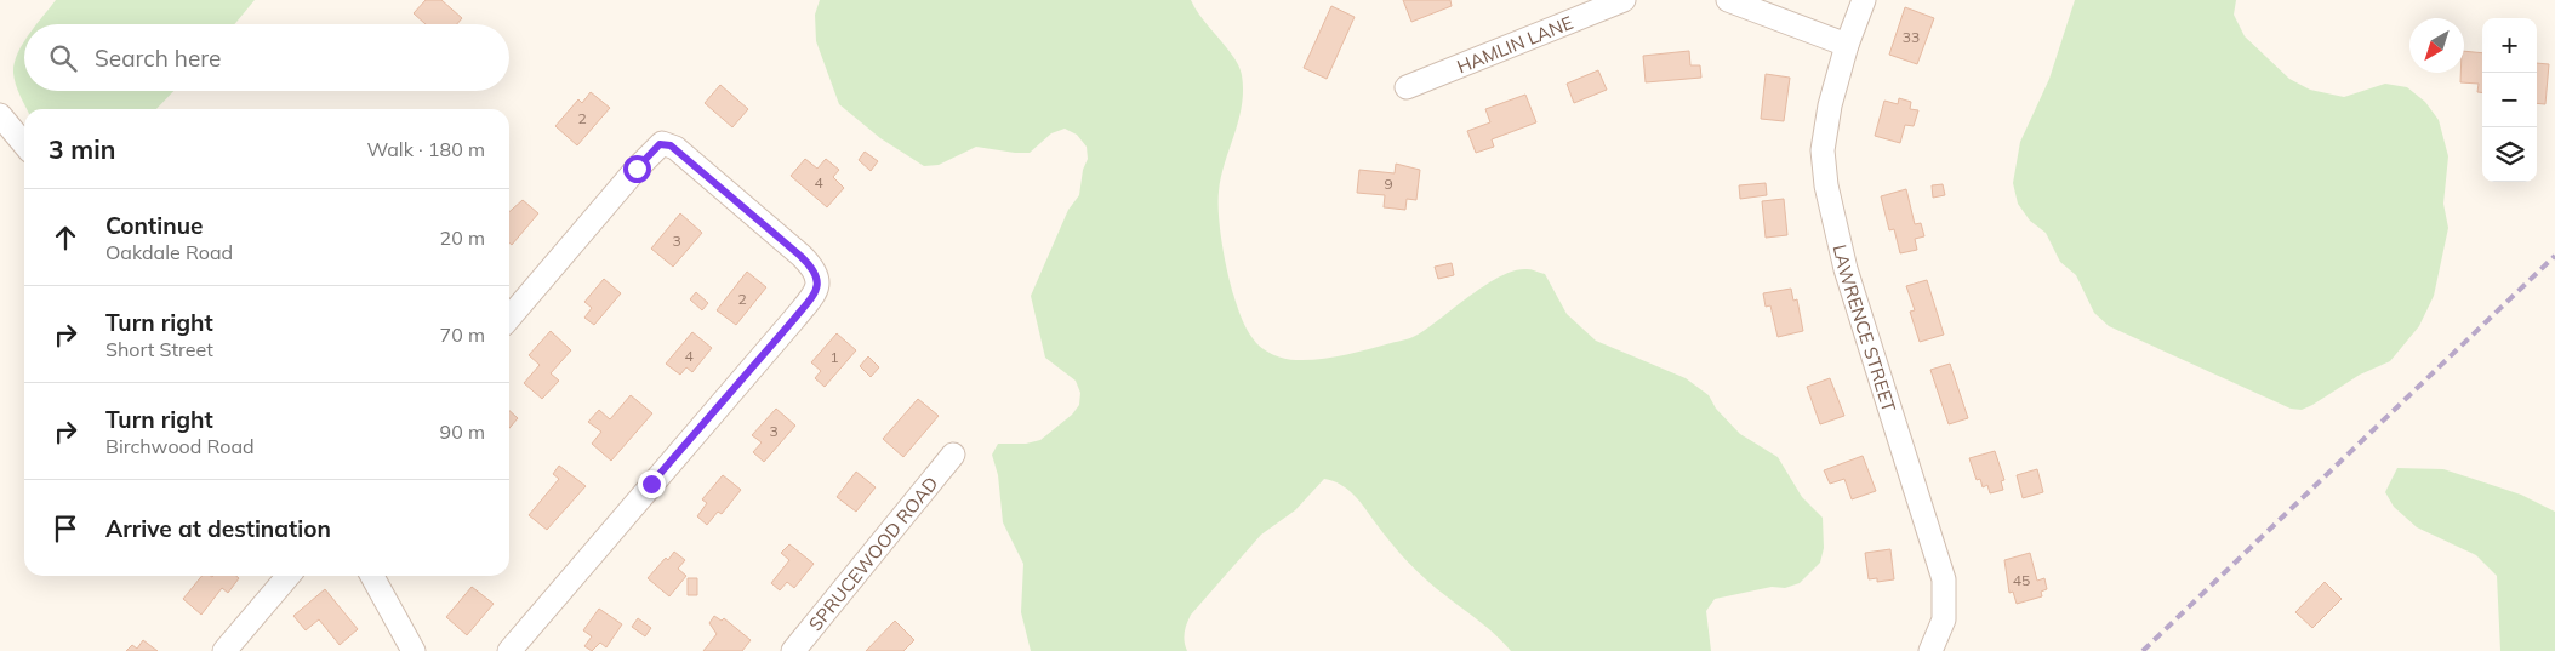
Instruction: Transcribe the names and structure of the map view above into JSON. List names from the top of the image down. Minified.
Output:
{"streets":{"street":["HAMLIN LANE","LAWRENCE STREET","SPRUCEWOOD ROAD"]},"house_numbers":["33","2","4","9","3","2","4","1","3","45"],"north":"bottom left","page":{"map_buttons":["+","−"],"search":"Search here","heading":["3 min","Walk · 180 m"],"list":[["Continue","Oakdale Road","20 m"],["Turn right","Short Street","70 m"],["Turn right","Birchwood Road","90 m"],"Arrive at destination"]}}
